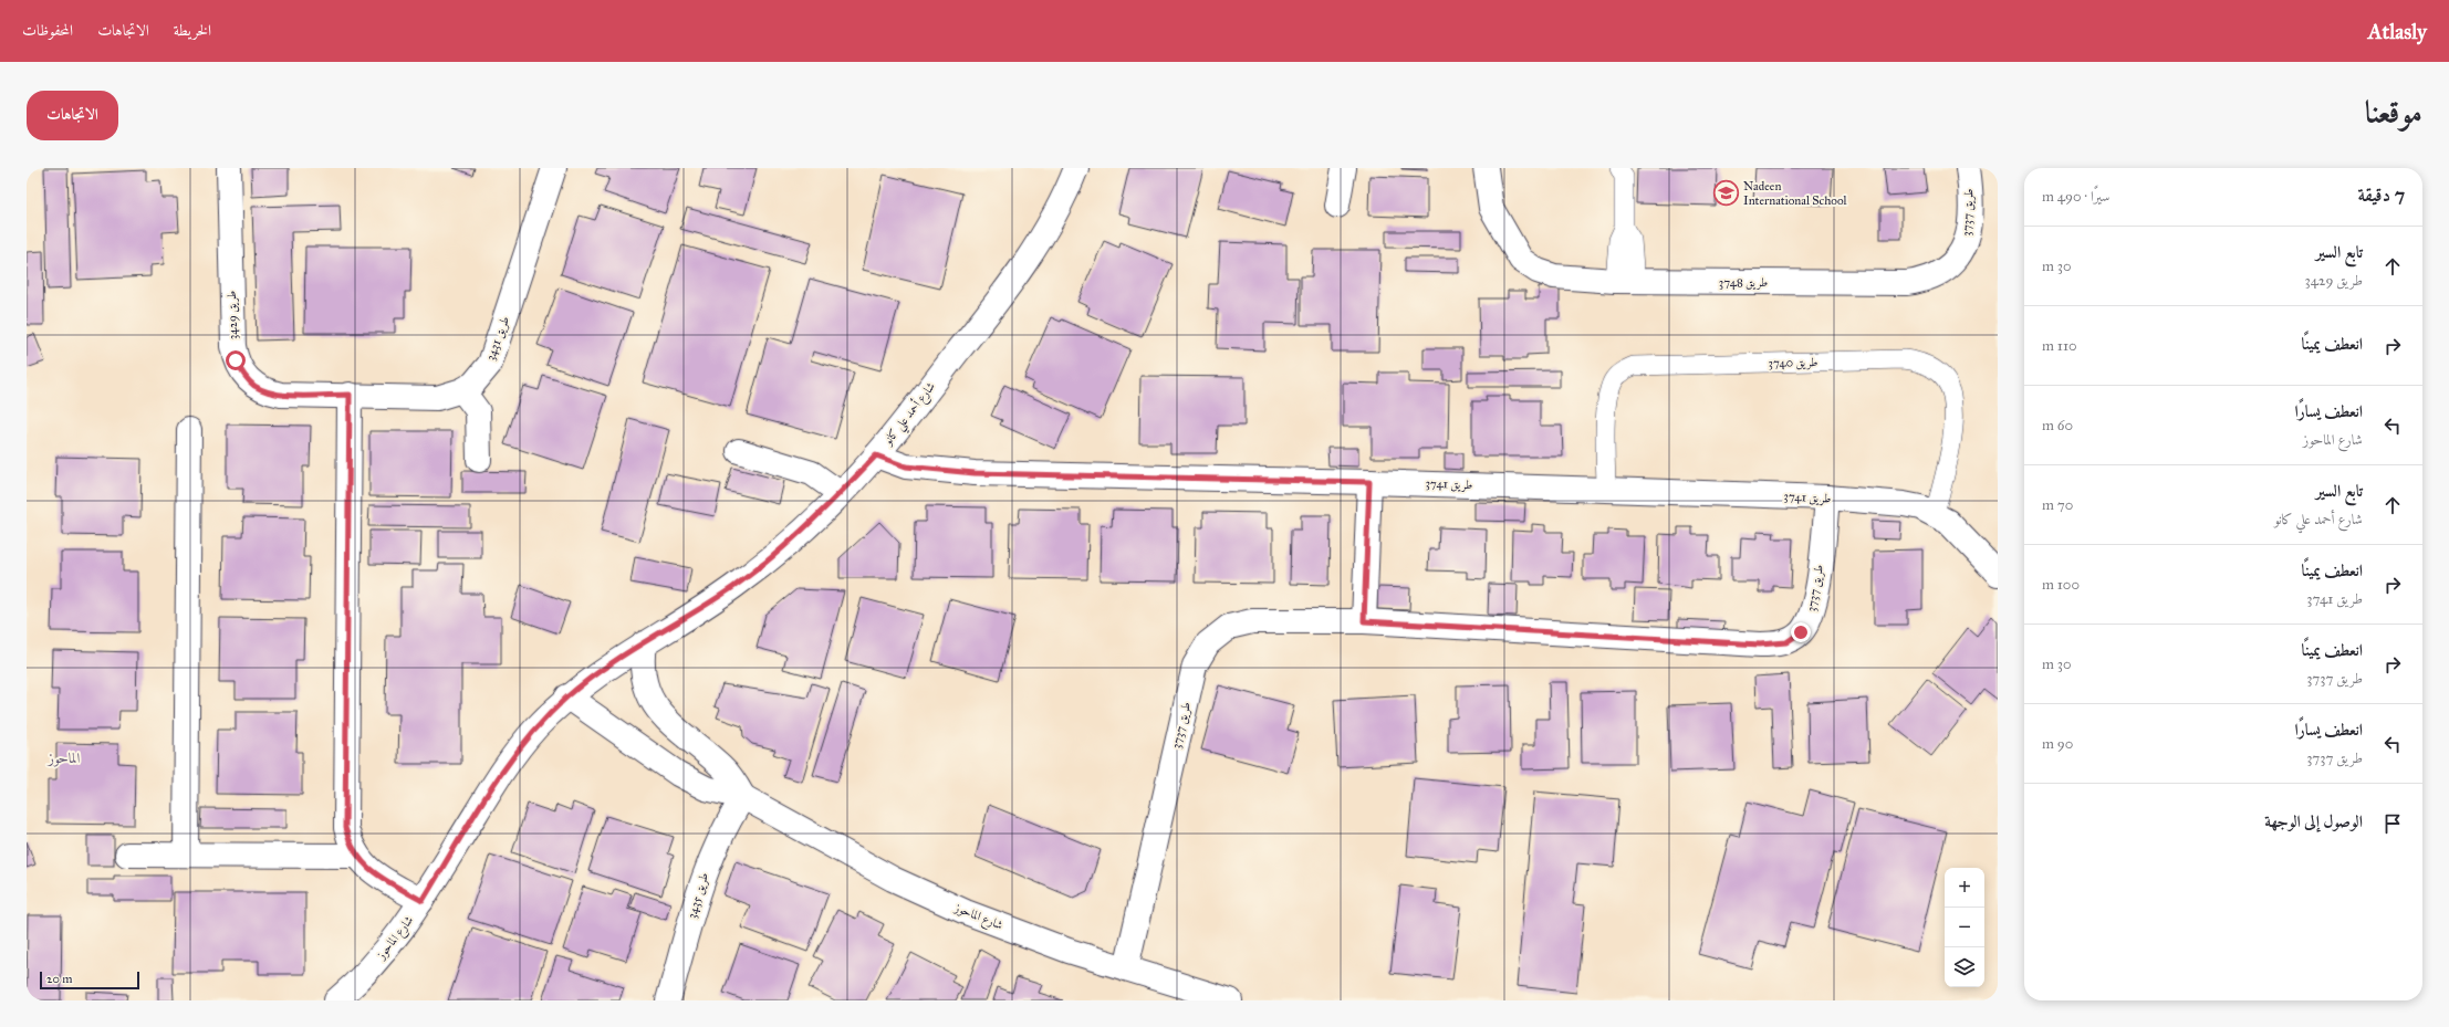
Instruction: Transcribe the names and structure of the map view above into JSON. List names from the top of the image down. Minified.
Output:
{"streets":{"street":["طريق 3737","طريق 3748","طريق 3429","طريق 3431","شارع أحمد علي كانو","طريق 3741","طريق 3435","شارع الماحوز"],"lane":["طريق 3740"]},"crossings":[["طريق 3737","طريق 3748"],["طريق 3737","طريق 3741"],["طريق 3737","شارع الماحوز"],["طريق 3429","طريق 3431"],["طريق 3740","طريق 3741"],["شارع أحمد علي كانو","طريق 3741"],["شارع أحمد علي كانو","شارع الماحوز"],["طريق 3435","شارع الماحوز"]],"districts":["الماحوز"],"places":{"school or university":["Nadeen International School"]},"scale_bar":"20 m","page":{"header":"Atlasly","nav":["الخريطة","الاتجاهات","المحفوظات"],"title":"موقعنا","buttons":"الاتجاهات","heading":["7 دقيقة","سيرًا · 490 m"],"list":[["تابع السير","طريق 3429","30 m"],["انعطف يمينًا","110 m"],["انعطف يسارًا","شارع الماحوز","60 m"],["تابع السير","شارع أحمد علي كانو","70 m"],["انعطف يمينًا","طريق 3741","100 m"],["انعطف يمينًا","طريق 3737","30 m"],["انعطف يسارًا","طريق 3737","90 m"],"الوصول إلى الوجهة"],"map_buttons":["+","−"],"scale":"20 m"}}
